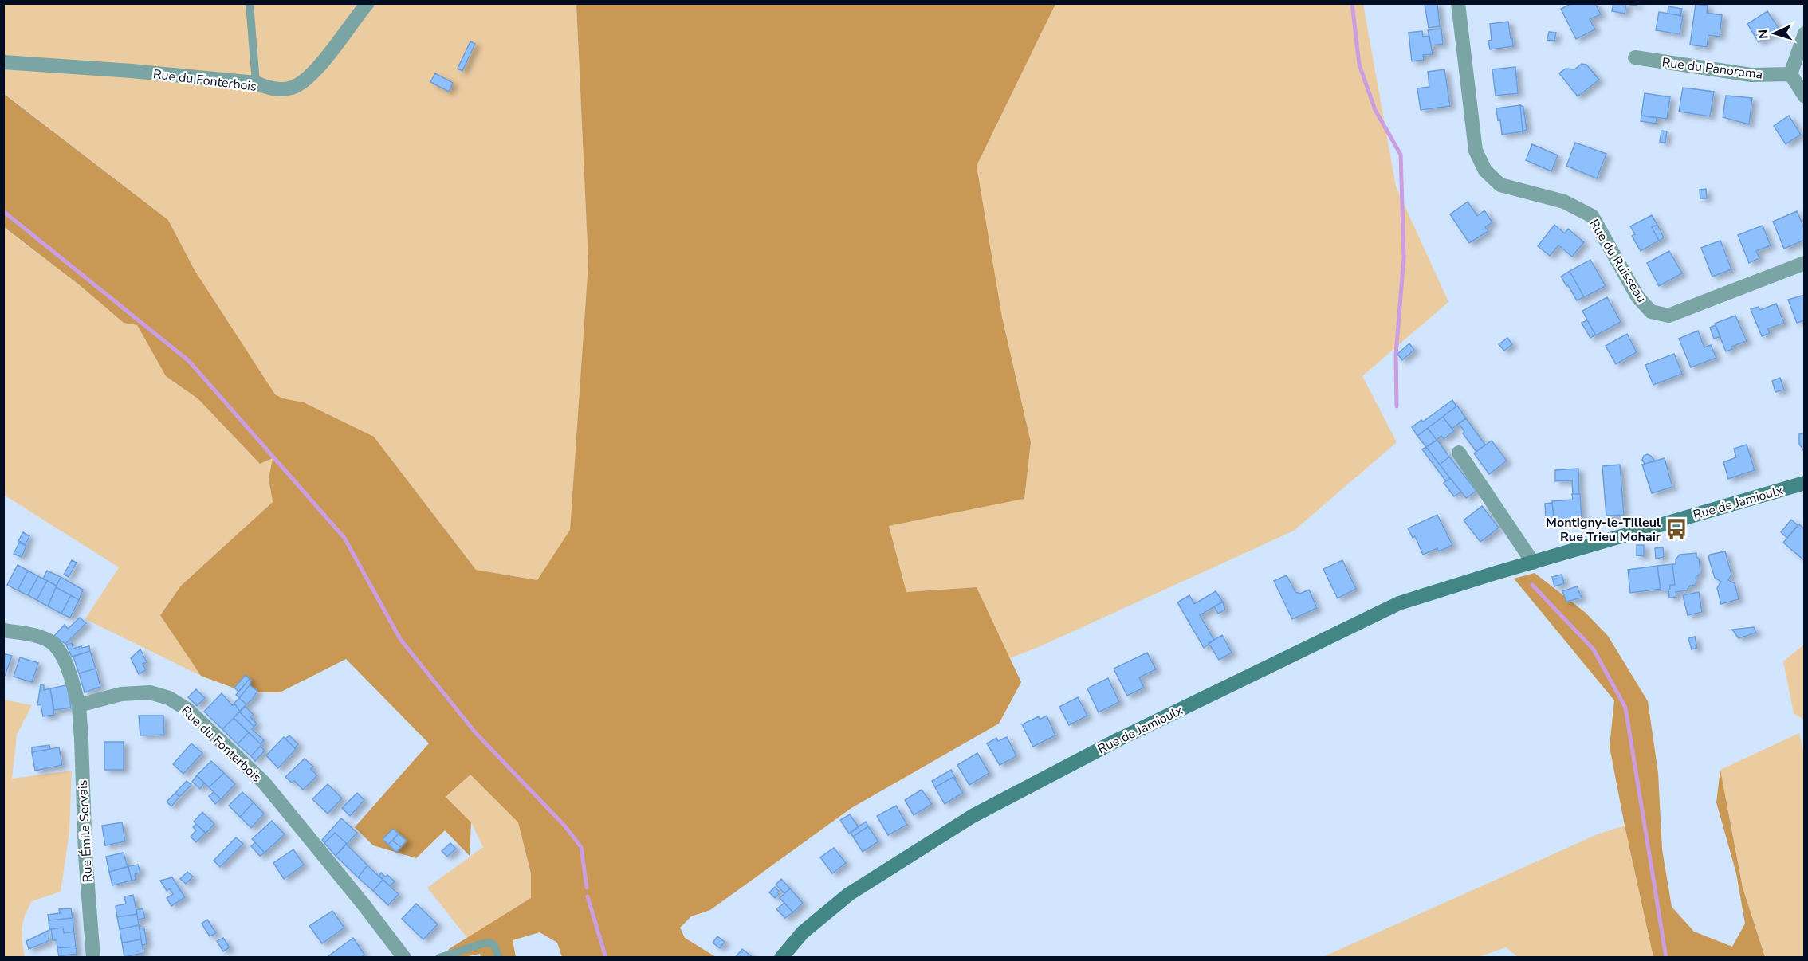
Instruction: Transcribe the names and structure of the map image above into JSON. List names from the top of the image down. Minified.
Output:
{"streets":{"street":["Rue du Panorama","Rue du Fonterbois","Rue du Ruisseau","Rue de Jamioulx","Rue Émile Servais"]},"crossings":[["Rue du Fonterbois","Rue Émile Servais"]],"places":{"bus stop":["Montigny-le-Tilleul Rue Trieu Mohair"]},"north":"left"}
